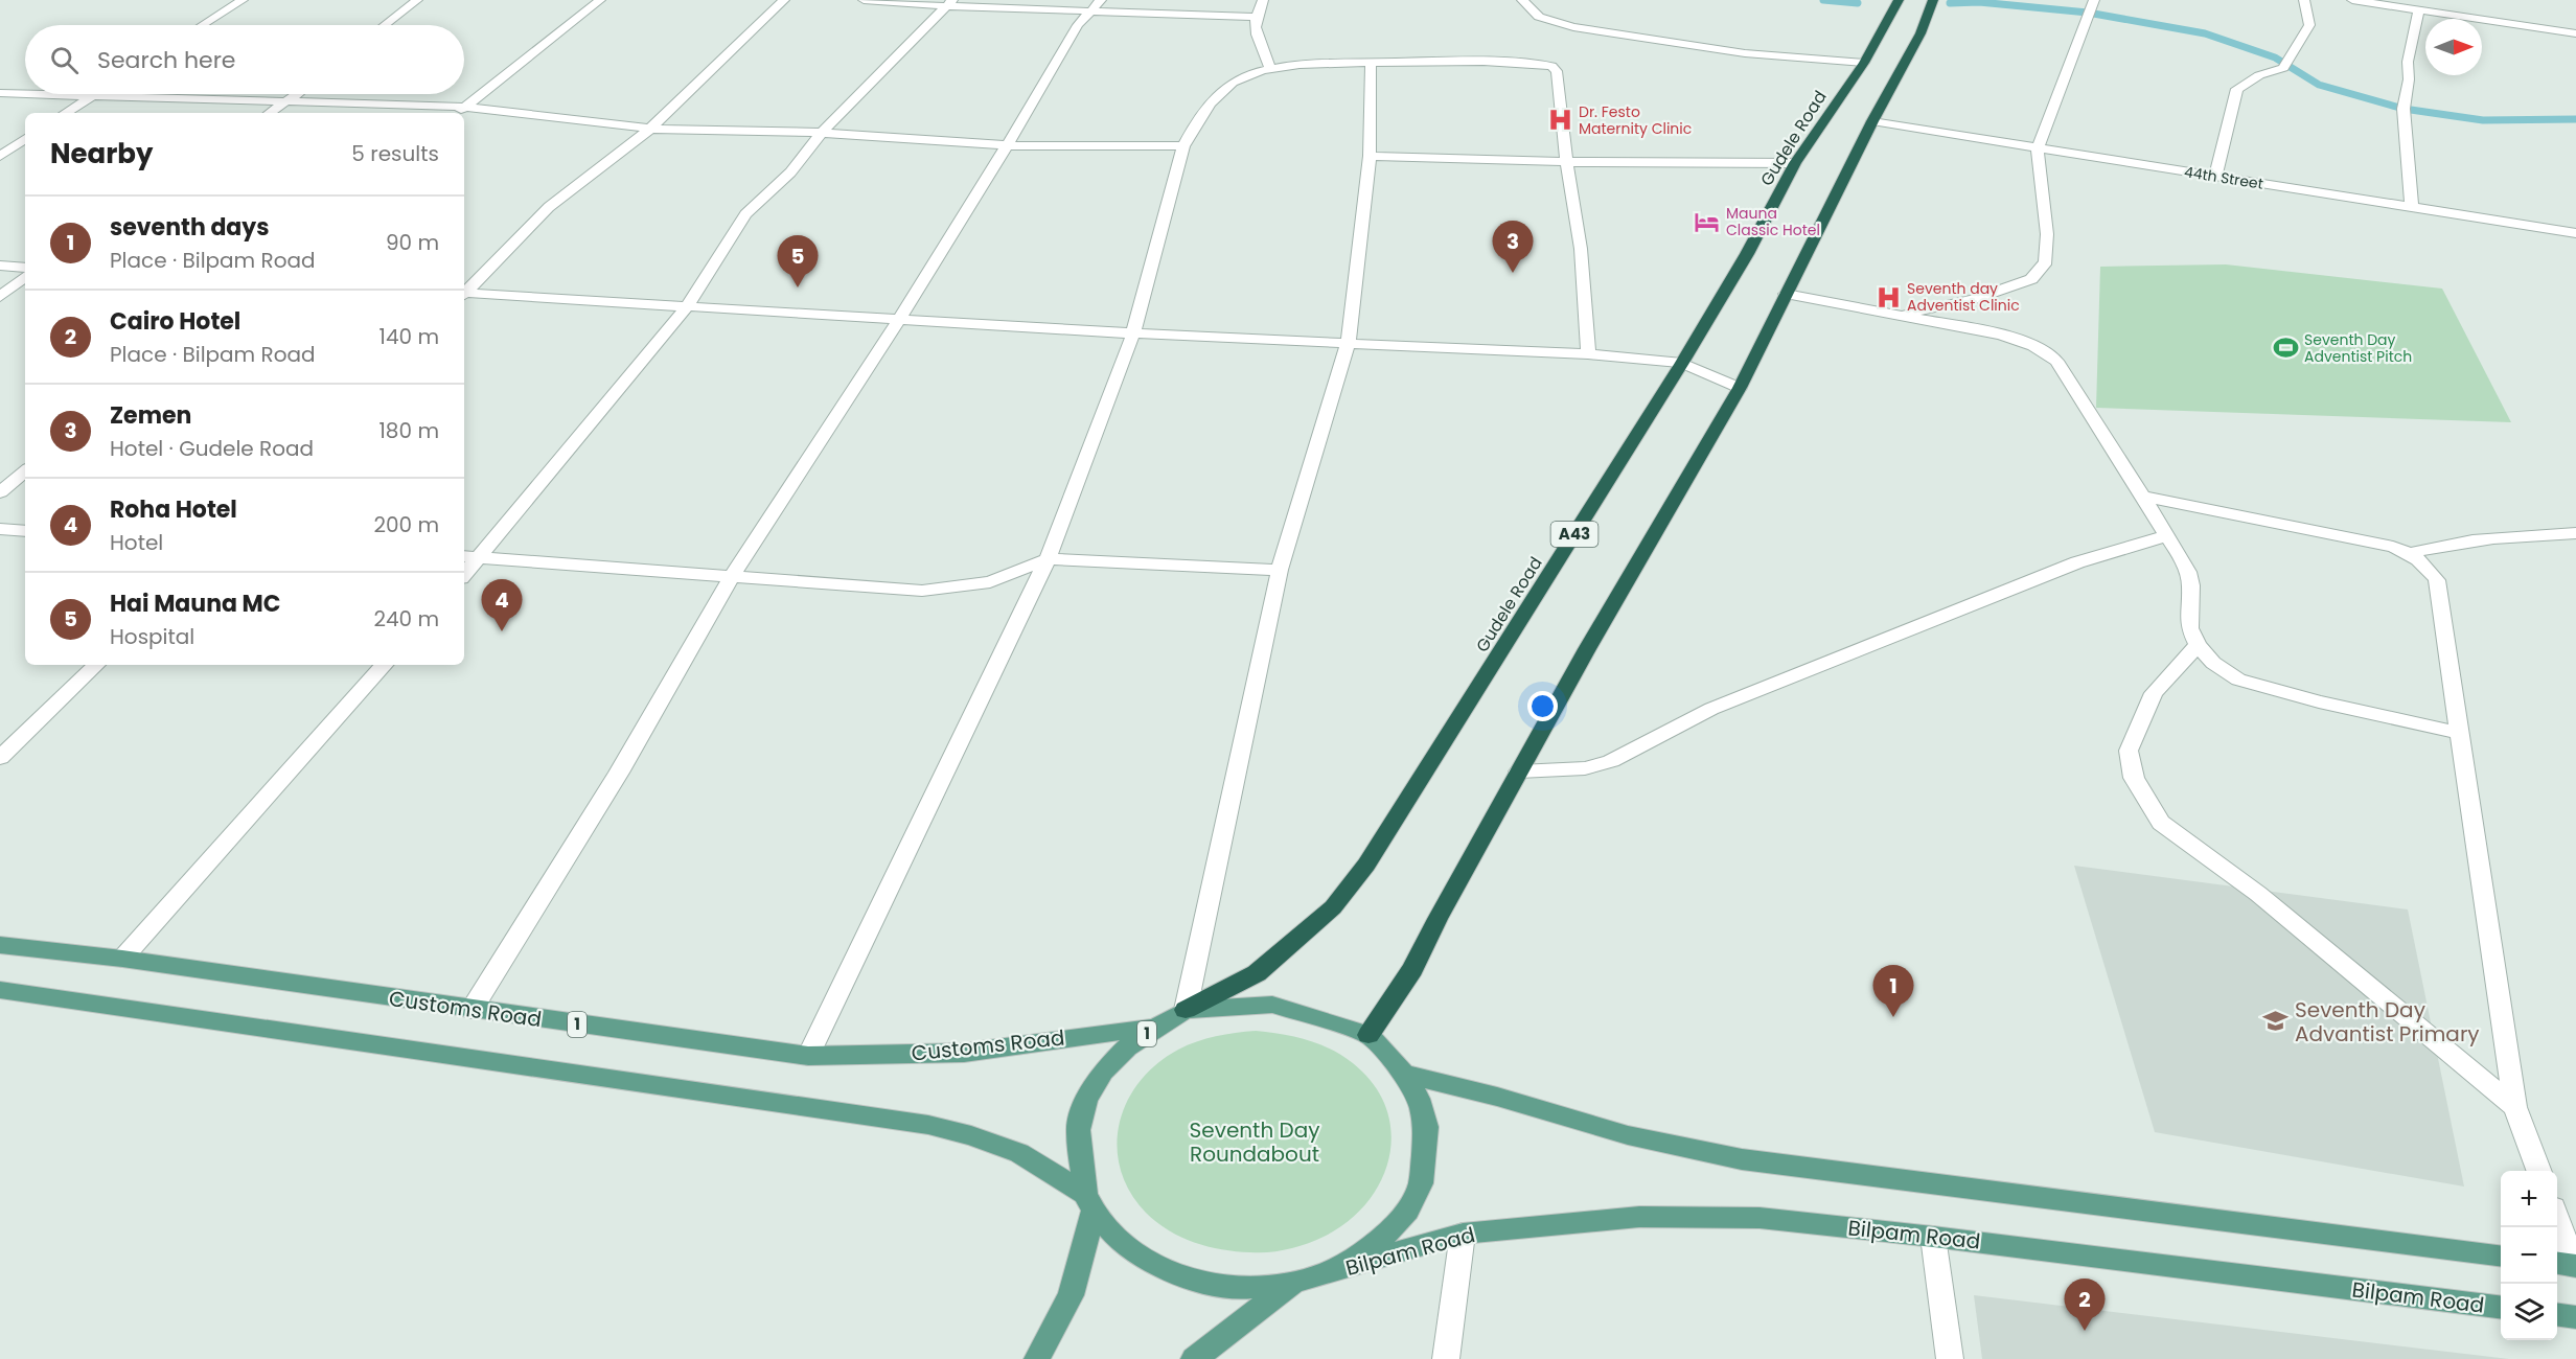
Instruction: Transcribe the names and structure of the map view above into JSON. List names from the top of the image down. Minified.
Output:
{"streets":{"highway":["Gudele Road","A43"],"main road":["Customs Road","1","Bilpam Road"],"street":["44th Street"]},"crossings":[["Gudele Road","1"],["Customs Road","1"],["1","Bilpam Road"]],"parks":["Seventh Day Roundabout"],"places":{"hospital":["Dr. Festo Maternity Clinic","Seventh day Adventist Clinic"],"hotel":["Mauna Classic Hotel"],"sports":["Seventh Day Adventist Pitch"],"school or university":["Seventh Day Advantist Primary"]},"north":"right","page":{"search":"Search here","heading":["Nearby","5 results"],"list":[{"mark":"1","name":"seventh days","note":"Place · Bilpam Road","value":"90 m"},{"mark":"2","name":"Cairo Hotel","note":"Place · Bilpam Road","value":"140 m"},{"mark":"3","name":"Zemen","note":"Hotel · Gudele Road","value":"180 m"},{"mark":"4","name":"Roha Hotel","note":"Hotel","value":"200 m"},{"mark":"5","name":"Hai Mauna MC","note":"Hospital","value":"240 m"}],"pins":["3","5","4","1","2"],"map_buttons":["+","−"]}}
